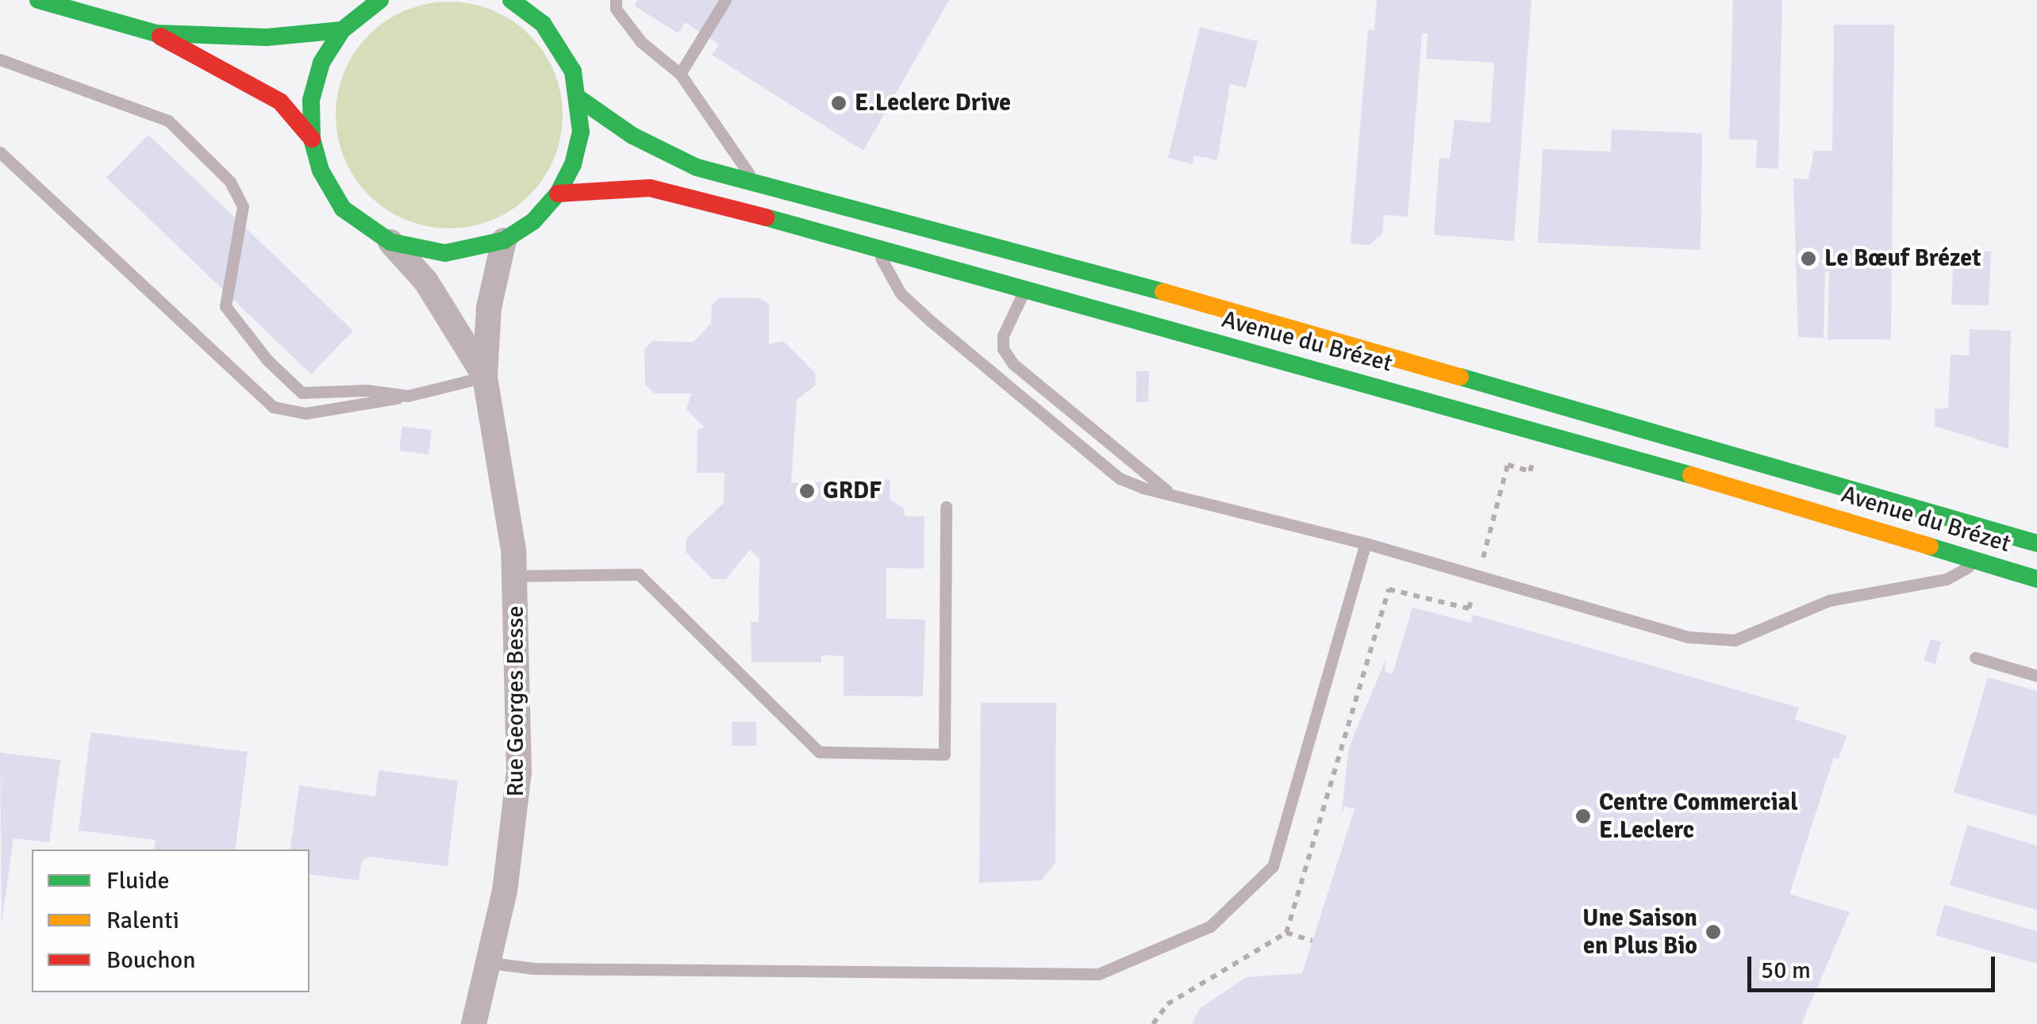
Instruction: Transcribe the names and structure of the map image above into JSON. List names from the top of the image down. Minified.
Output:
{"streets":{"street":["Avenue du Brézet","Rue Georges Besse"]},"places":["E.Leclerc Drive","Le Bœuf Brézet","GRDF","Centre Commercial E.Leclerc","Une Saison en Plus Bio"],"legend":["Fluide","Ralenti","Bouchon"],"scale_bar":"50 m"}
